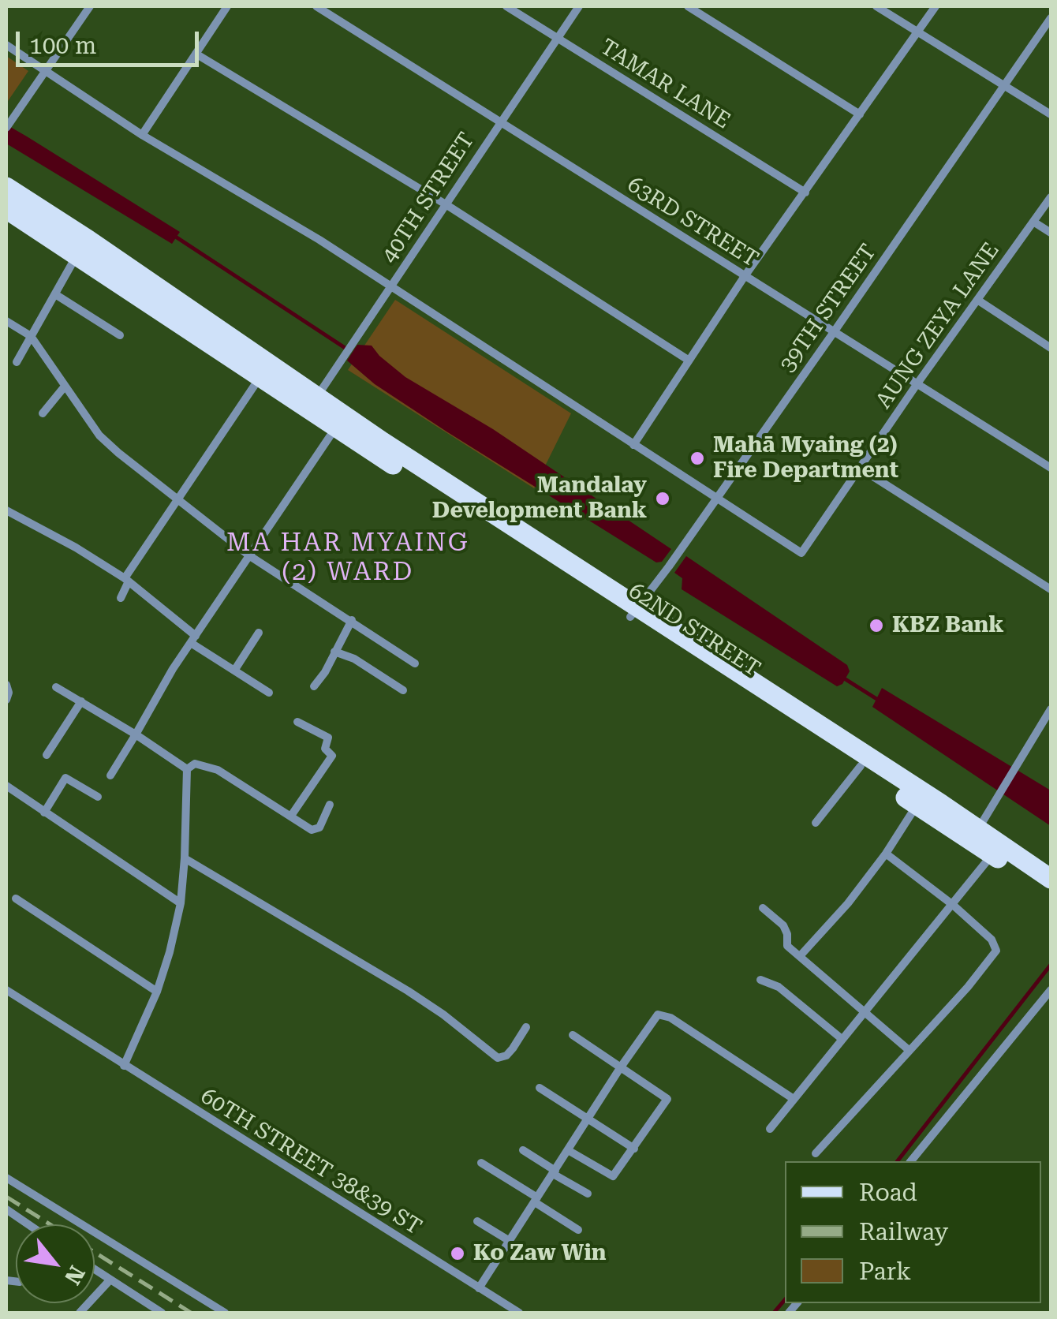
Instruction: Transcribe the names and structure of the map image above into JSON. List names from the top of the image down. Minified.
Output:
{"streets":{"main road":["62ND STREET"],"street":["TAMAR LANE","40TH STREET","63RD STREET","39TH STREET","AUNG ZEYA LANE","60TH STREET 38&39 ST"]},"crossings":[["TAMAR LANE","40TH STREET"],["40TH STREET","63RD STREET"],["40TH STREET","62ND STREET"],["63RD STREET","39TH STREET"],["63RD STREET","AUNG ZEYA LANE"],["39TH STREET","AUNG ZEYA LANE"],["39TH STREET","62ND STREET"]],"districts":["MA HAR MYAING (2) WARD"],"places":["Mahā Myaing (2) Fire Department","Mandalay Development Bank","KBZ Bank","Ko Zaw Win"],"legend":["Road","Railway","Park"],"scale_bar":"100 m","north":"bottom right"}
